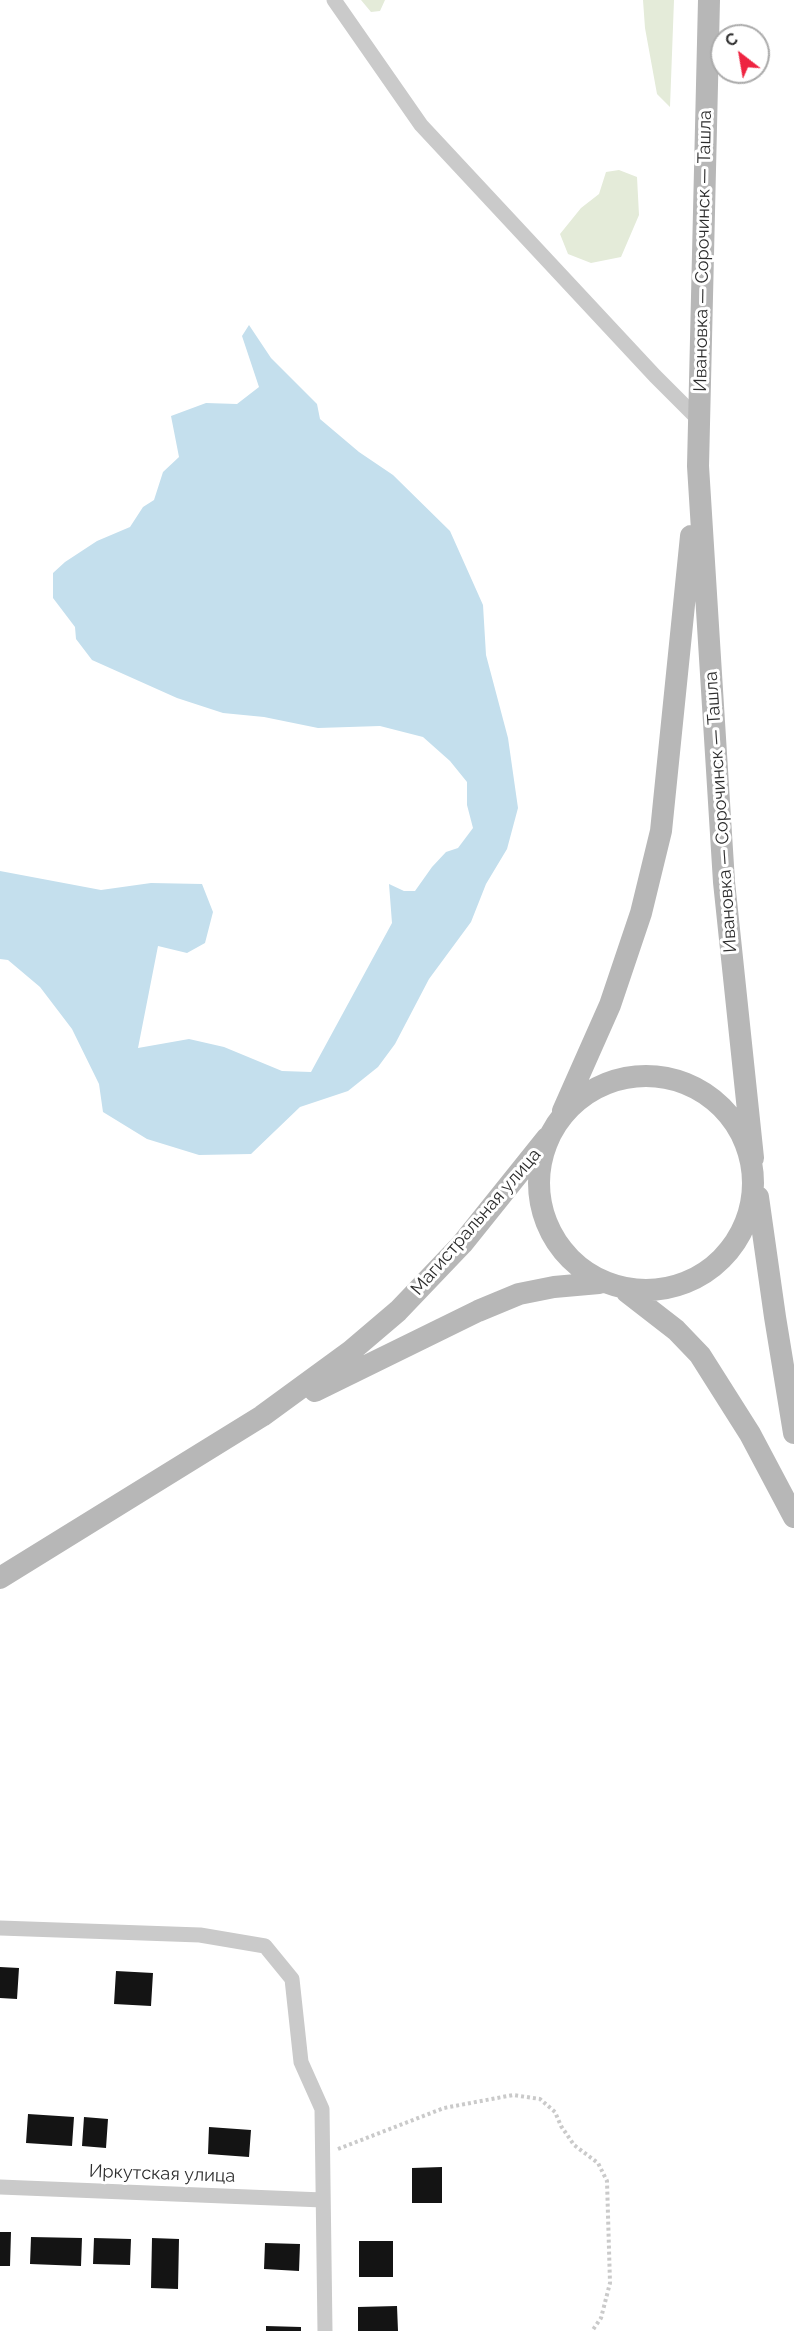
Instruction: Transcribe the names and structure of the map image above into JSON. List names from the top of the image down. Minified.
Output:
{"streets":{"main road":["Ивановка — Сорочинск — Ташла","Магистральная улица"],"street":["Иркутская улица"]},"crossings":[["Ивановка — Сорочинск — Ташла","Магистральная улица"]],"north":"top left"}
